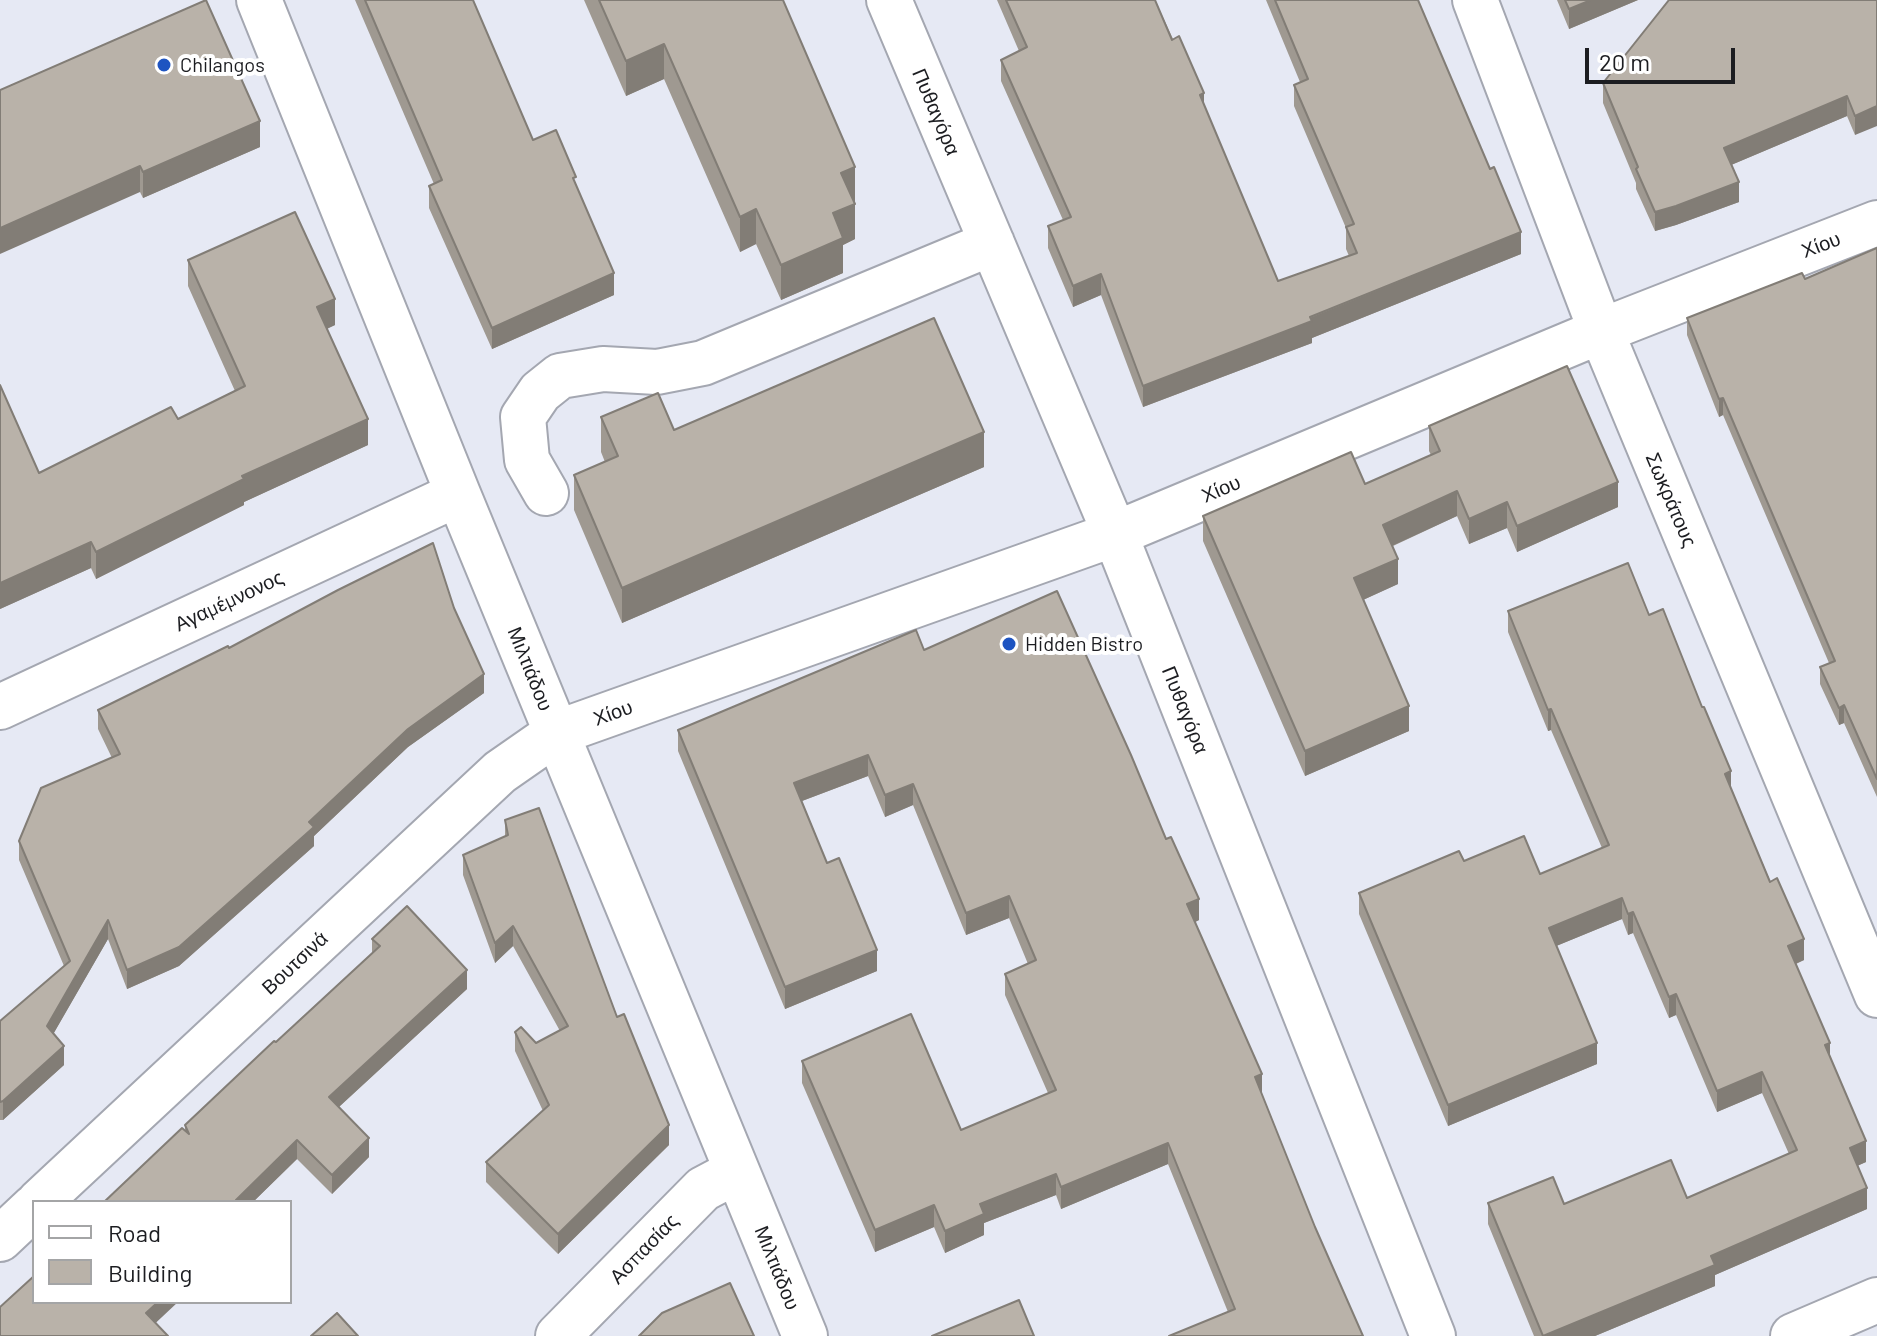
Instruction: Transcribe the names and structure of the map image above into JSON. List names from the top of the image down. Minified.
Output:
{"streets":{"street":["Πυθαγόρα","Χίου","Σωκράτους","Αγαμέμνονος","Μιλτιάδου","Βουτσινά","Ασπασίας"]},"crossings":[["Πυθαγόρα","Χίου"],["Χίου","Σωκράτους"],["Χίου","Μιλτιάδου"],["Χίου","Βουτσινά"],["Αγαμέμνονος","Μιλτιάδου"],["Μιλτιάδου","Βουτσινά"],["Μιλτιάδου","Ασπασίας"]],"places":["Chilangos","Hidden Bistro"],"legend":["Road","Building"],"scale_bar":"20 m"}
